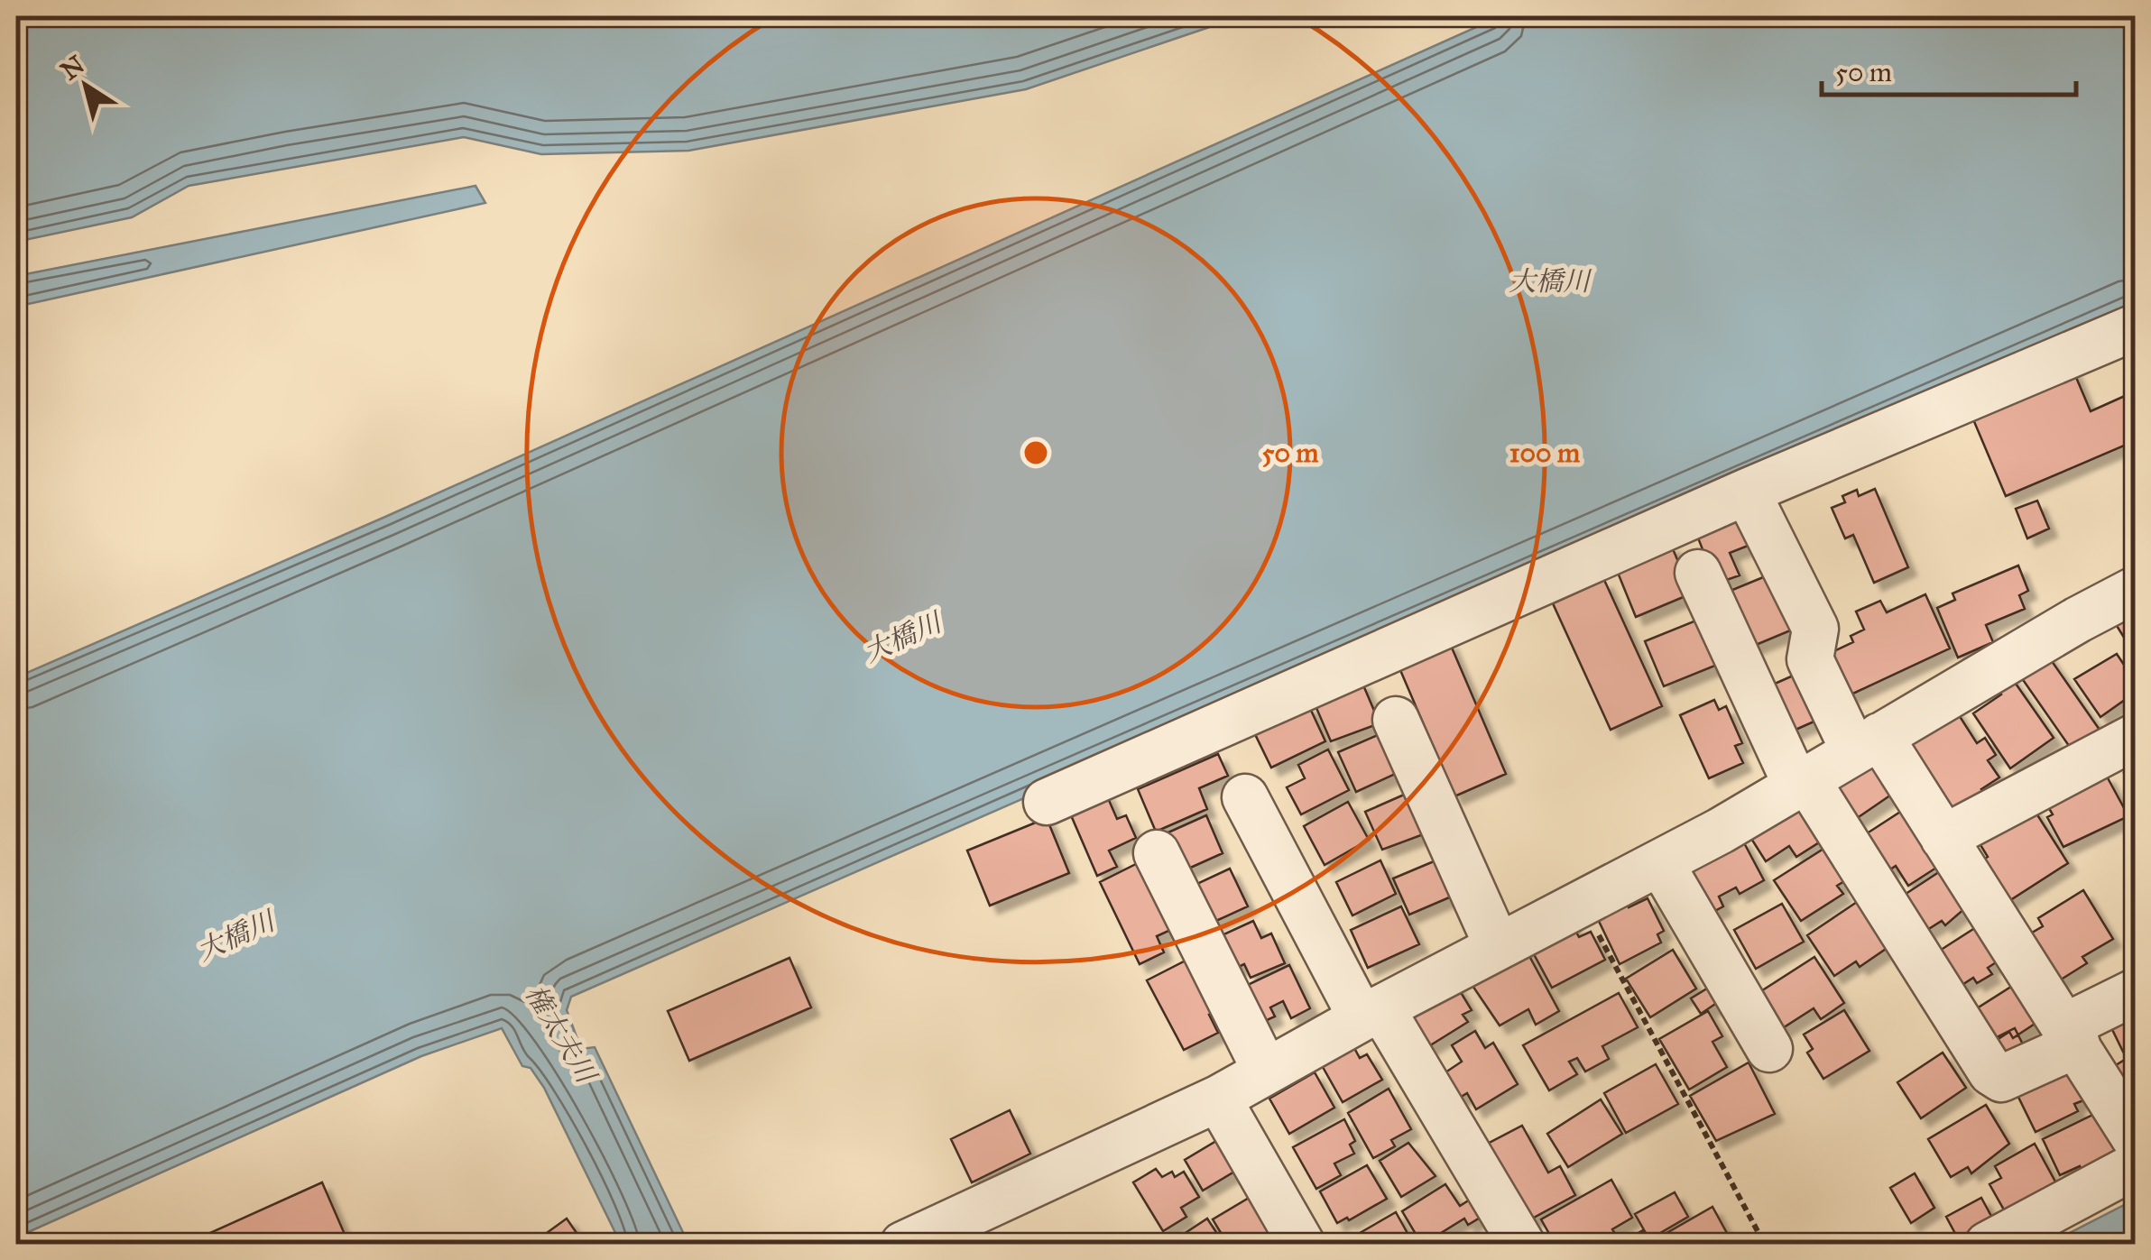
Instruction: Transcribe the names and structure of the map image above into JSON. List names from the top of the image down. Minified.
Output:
{"water":["大橋川","権太夫川"],"scale_bar":"50 m","north":"top left","rings":["50 m","100 m"]}
